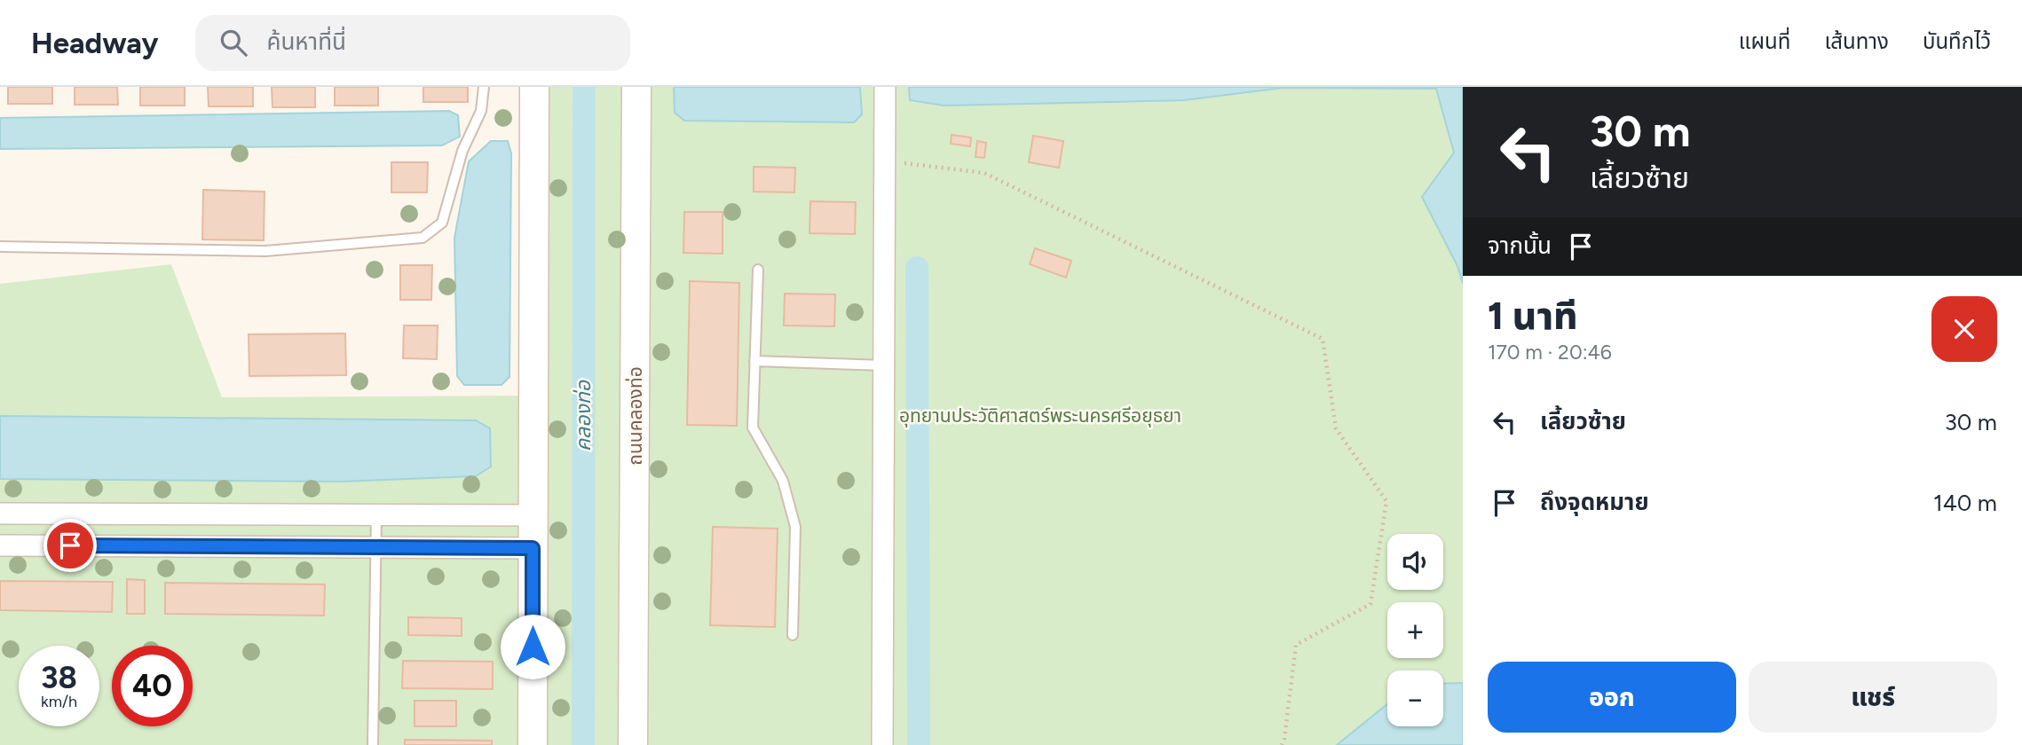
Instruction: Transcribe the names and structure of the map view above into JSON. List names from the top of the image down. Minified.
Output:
{"streets":{"street":["ถนนคลองท่อ"]},"water":["คลองท่อ"],"parks":["อุทยานประวัติศาสตร์พระนครศรีอยุธยา"],"page":{"header":"Headway","search":"ค้นหาที่นี่","nav":["แผนที่","เส้นทาง","บันทึกไว้"],"turn":["30 m","เลี้ยวซ้าย"],"then":"จากนั้น","heading":["1 นาที","170 m · 20:46"],"list":[{"name":"เลี้ยวซ้าย","value":"30 m"},{"name":"ถึงจุดหมาย","value":"140 m"}],"map_buttons":["+","−"],"speed":"38 km/h","limit":"40","buttons":["ออก","แชร์"]}}
